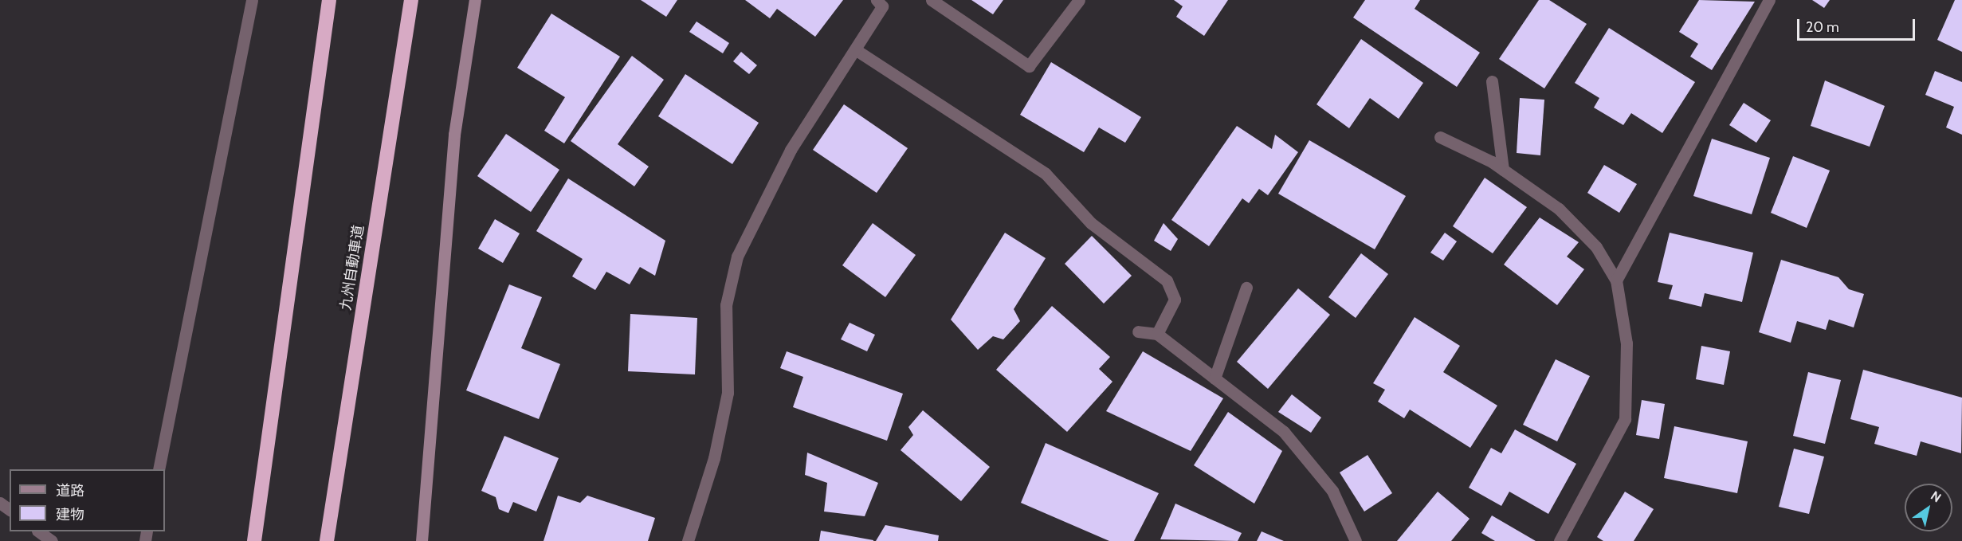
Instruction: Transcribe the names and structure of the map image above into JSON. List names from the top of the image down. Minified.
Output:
{"streets":{"highway":["九州自動車道"]},"legend":["道路","建物"],"scale_bar":"20 m","north":"top right"}
